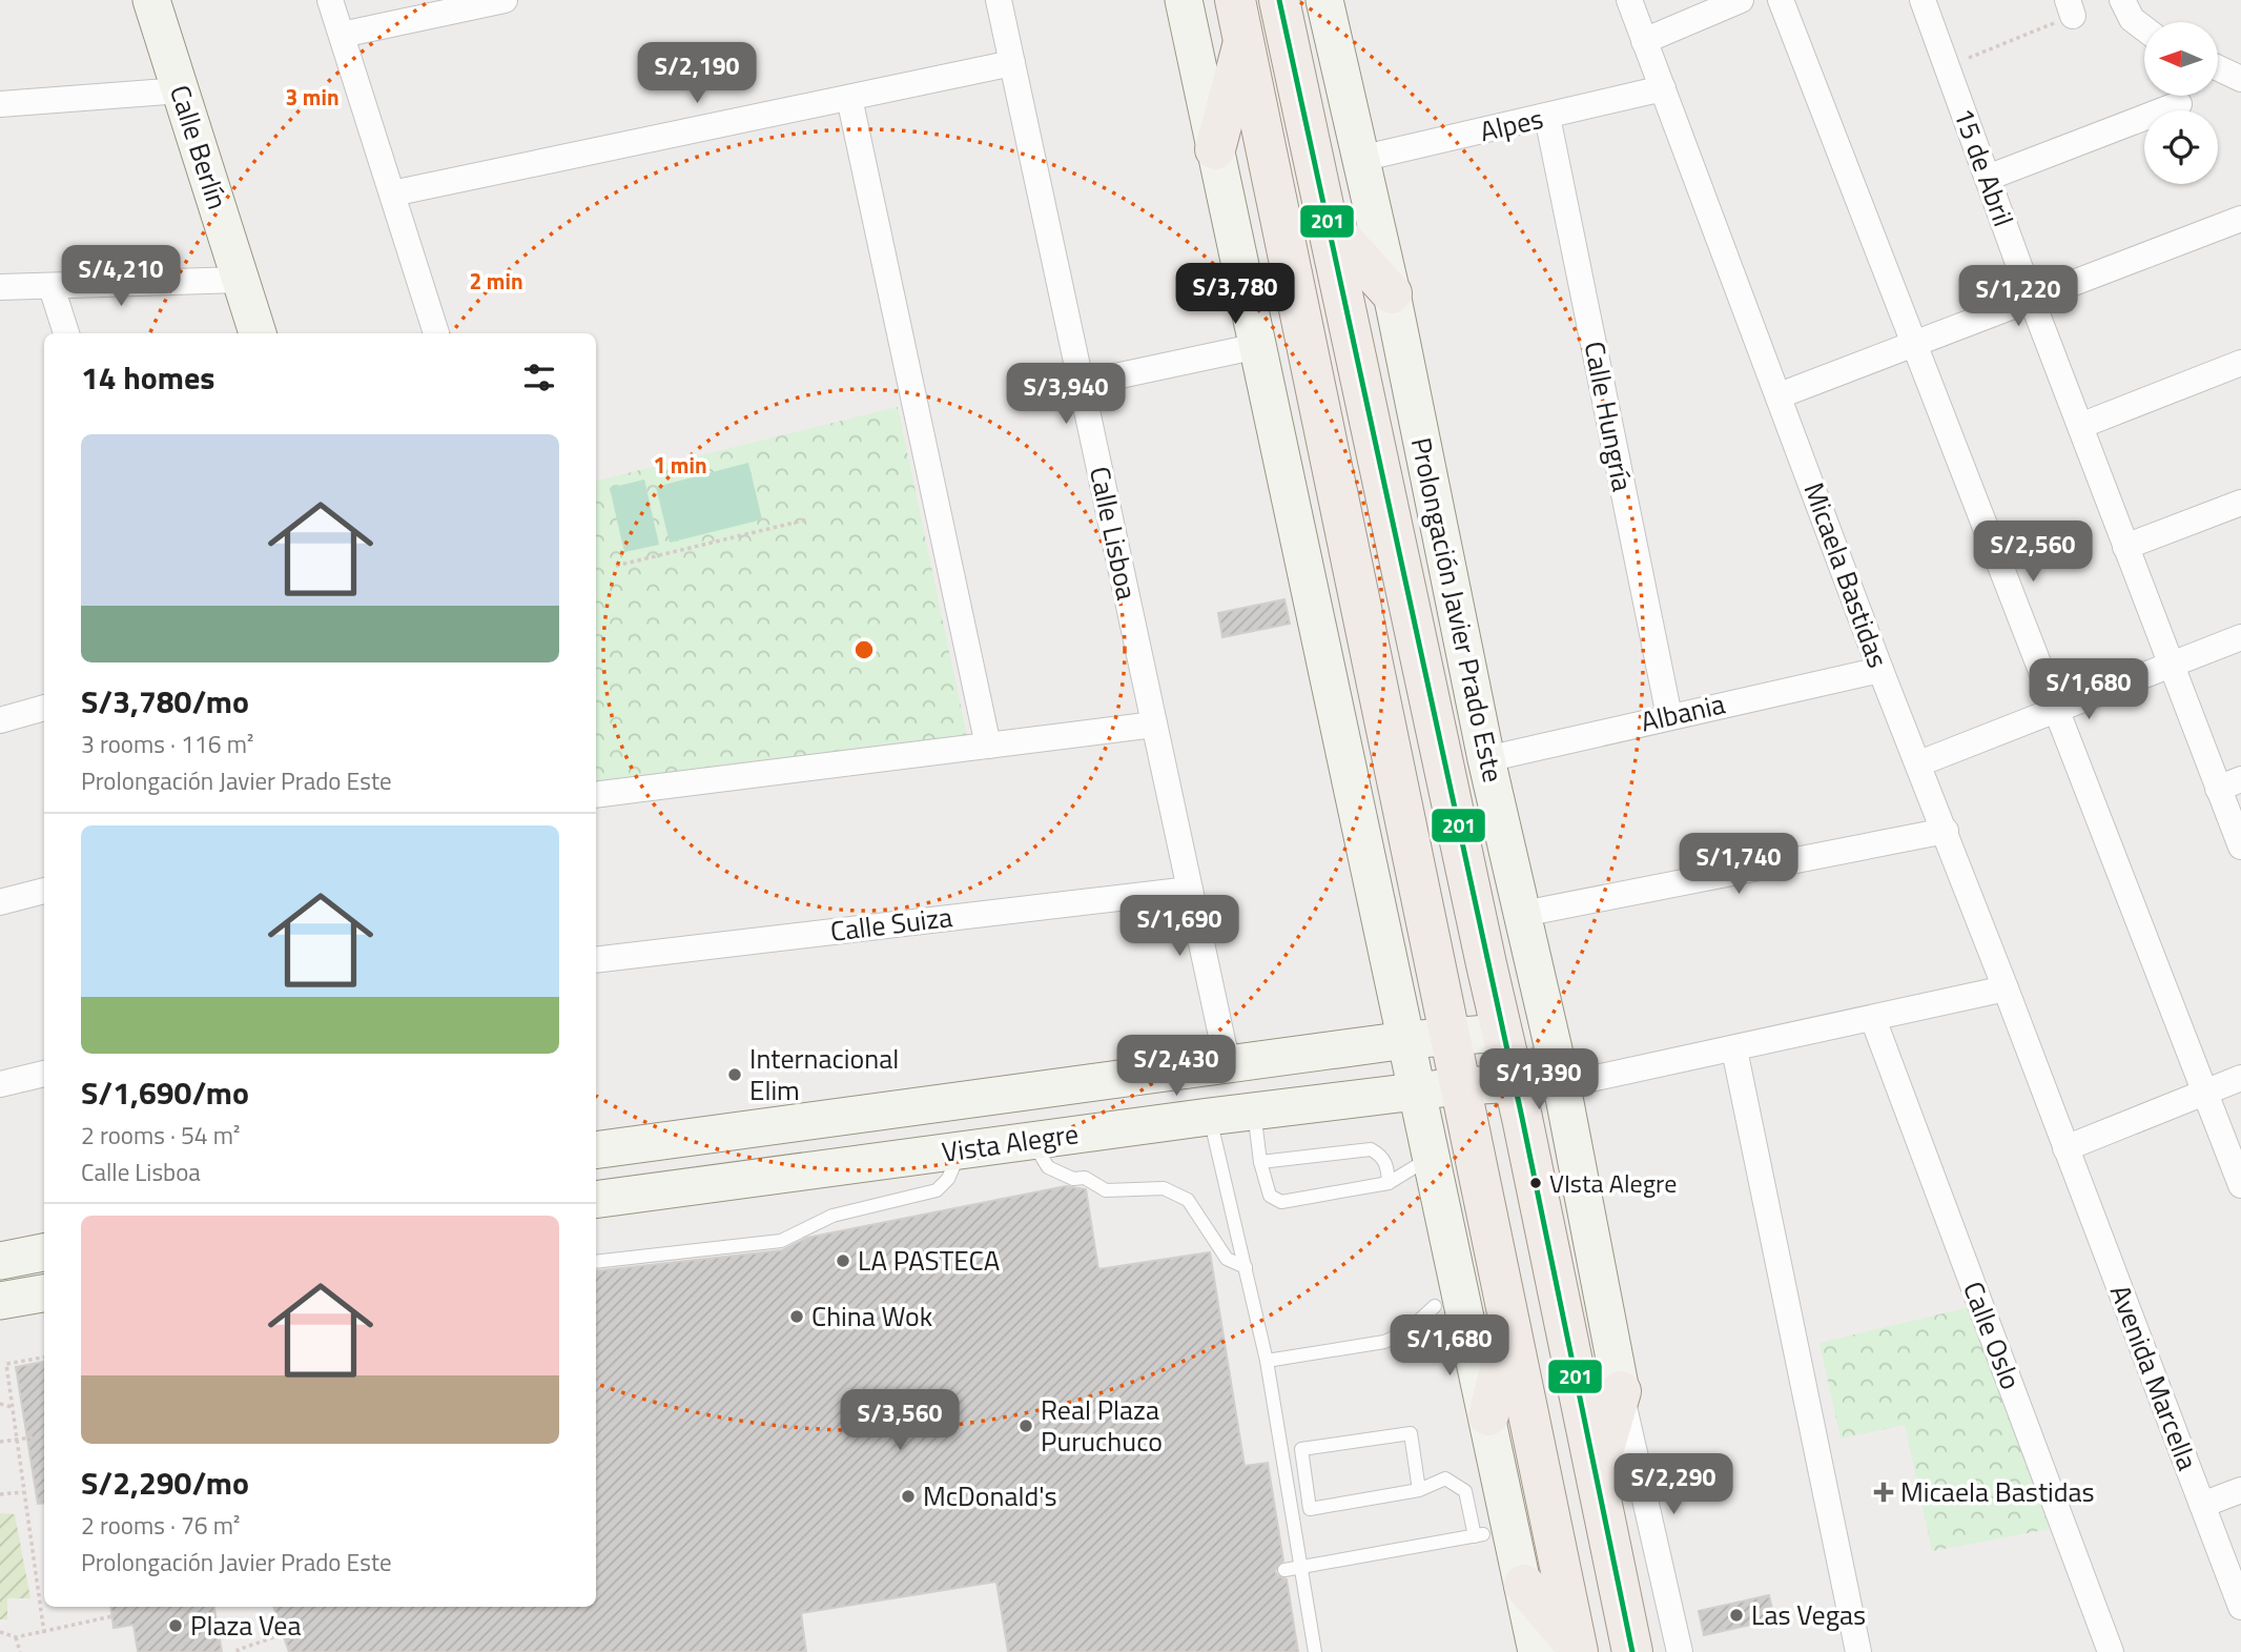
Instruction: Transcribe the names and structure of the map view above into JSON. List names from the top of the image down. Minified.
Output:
{"streets":{"main road":["Prolongación Javier Prado Este"],"street":["Alpes","Calle Berlín","15 de Abril","Calle Hungría","Calle Lisboa","Micaela Bastidas","Albania","Calle Suiza","Vista Alegre","Calle Oslo","Avenida Marcella"]},"crossings":[["Alpes","Calle Hungría"],["Alpes","Micaela Bastidas"],["Alpes","Prolongación Javier Prado Este"],["Calle Hungría","Albania"],["Calle Lisboa","Calle Suiza"],["Calle Lisboa","Vista Alegre"],["Micaela Bastidas","Albania"],["Micaela Bastidas","Avenida Marcella"],["Prolongación Javier Prado Este","Albania"],["Prolongación Javier Prado Este","Vista Alegre"]],"places":{"other":["Internacional Elim","VIsta Alegre","LA PASTECA","China Wok","Real Plaza Puruchuco","McDonald's","Las Vegas","Plaza Vea"],"health":["Micaela Bastidas"]},"lines":["transit line 201"],"north":"left","page":{"price":["S/2,190","S/4,210","S/3,780","S/1,220","S/3,940","S/2,560","S/1,680","S/1,740","S/1,690","S/2,430","S/1,390","S/1,680","S/3,560","S/2,290"],"heading":"14 homes","list":[{"name":"S/3,780/mo","note":"3 rooms · 116 m² · Prolongación Javier Prado Este"},{"name":"S/1,690/mo","note":"2 rooms · 54 m² · Calle Lisboa"},{"name":"S/2,290/mo","note":"2 rooms · 76 m² · Prolongación Javier Prado Este"}]},"rings":["3 min","2 min","1 min"]}
